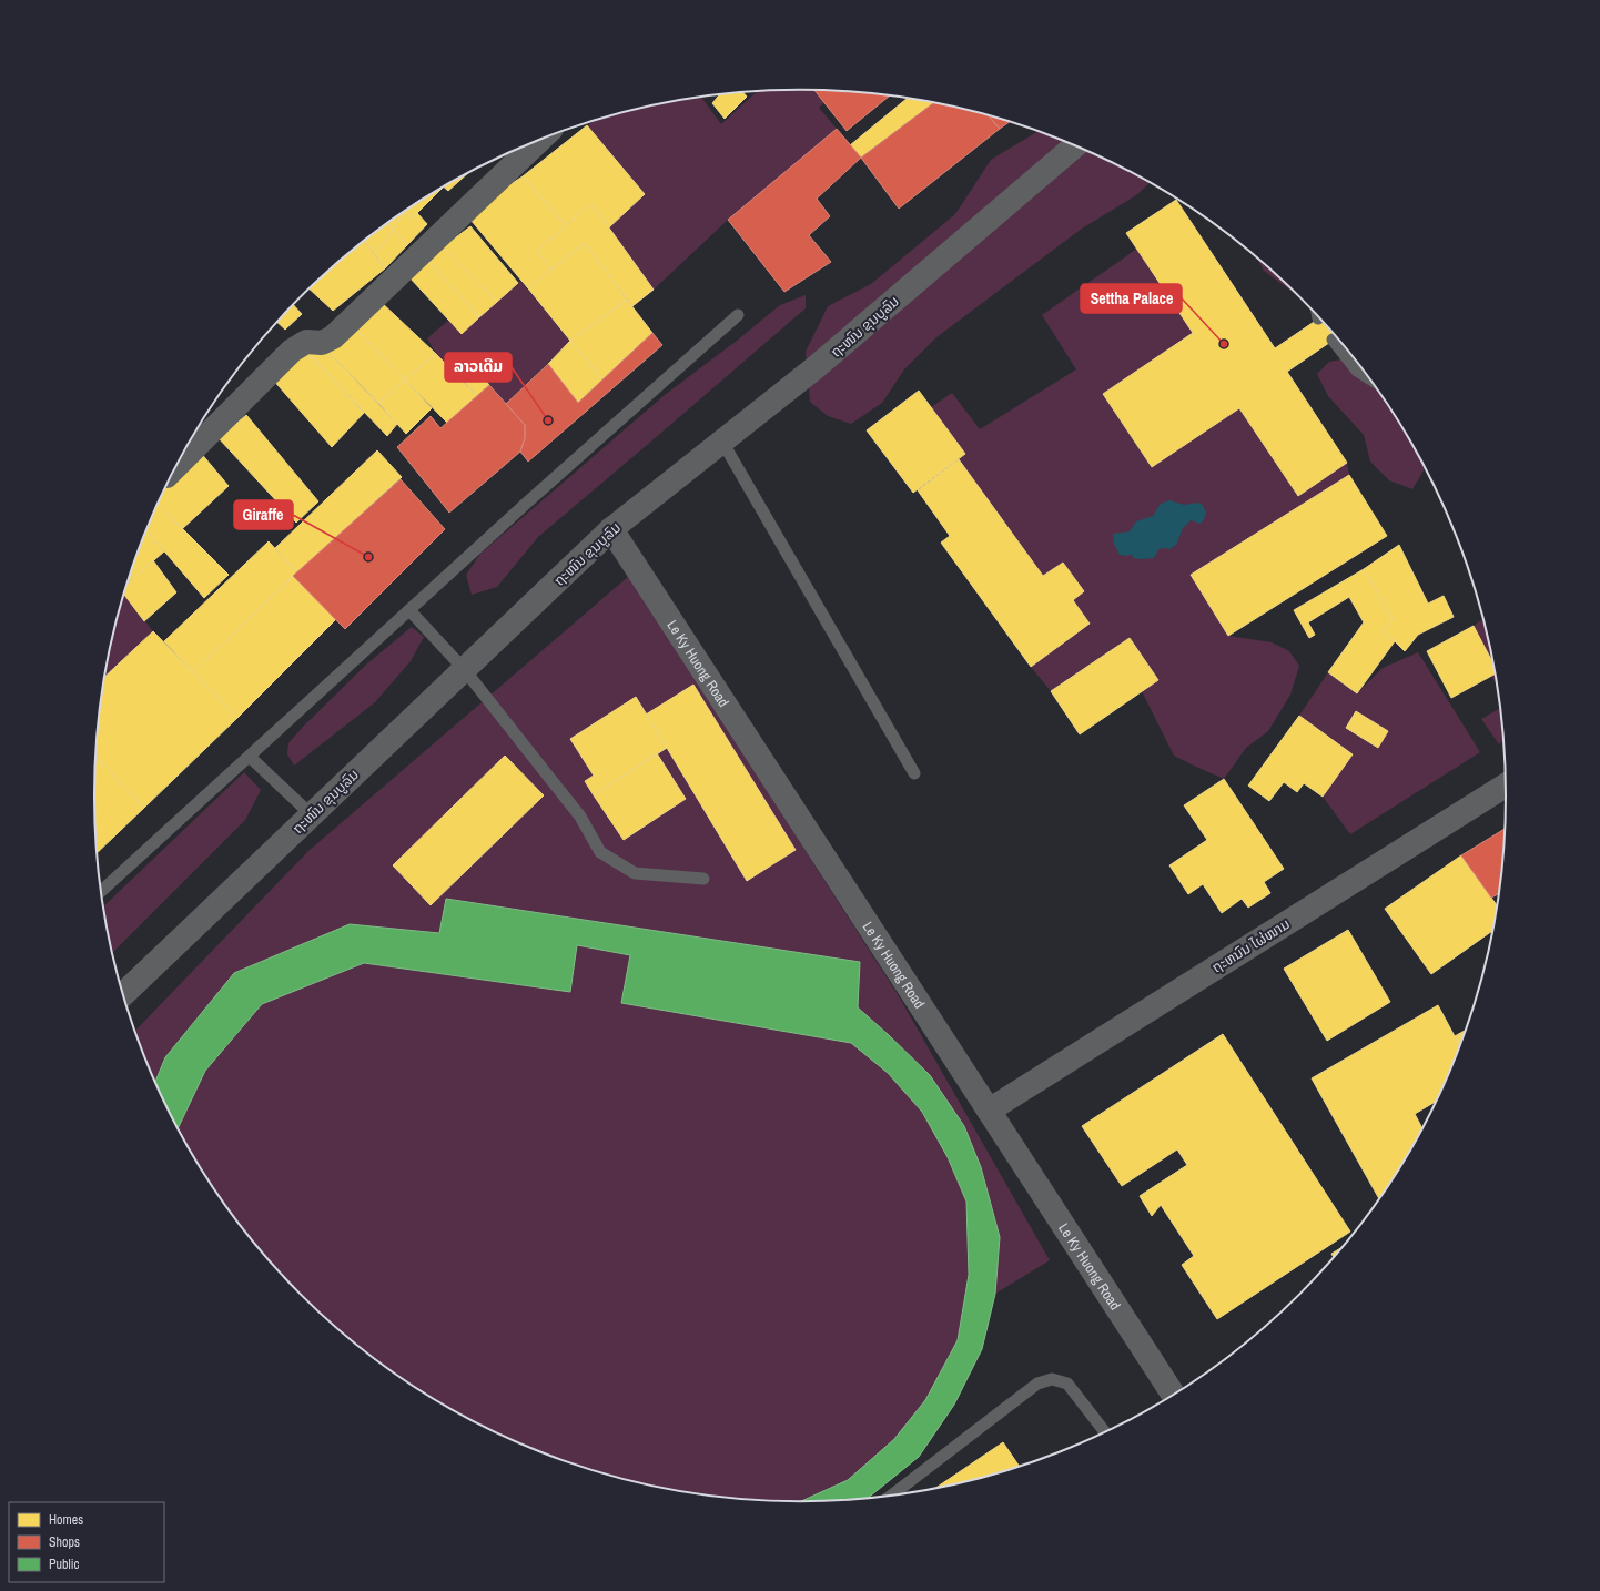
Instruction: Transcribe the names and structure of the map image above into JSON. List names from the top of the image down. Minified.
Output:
{"streets":{"street":["ຖະໜົນ ຂຸນບູລົມ","Le Ky Huong Road","ຖະຫນົນ ໄຜ່ໜາມ"]},"crossings":[["ຖະໜົນ ຂຸນບູລົມ","Le Ky Huong Road"],["Le Ky Huong Road","ຖະຫນົນ ໄຜ່ໜາມ"]],"places":["Settha Palace","ລາວເດີມ","Giraffe"],"legend":["Homes","Shops","Public"]}
